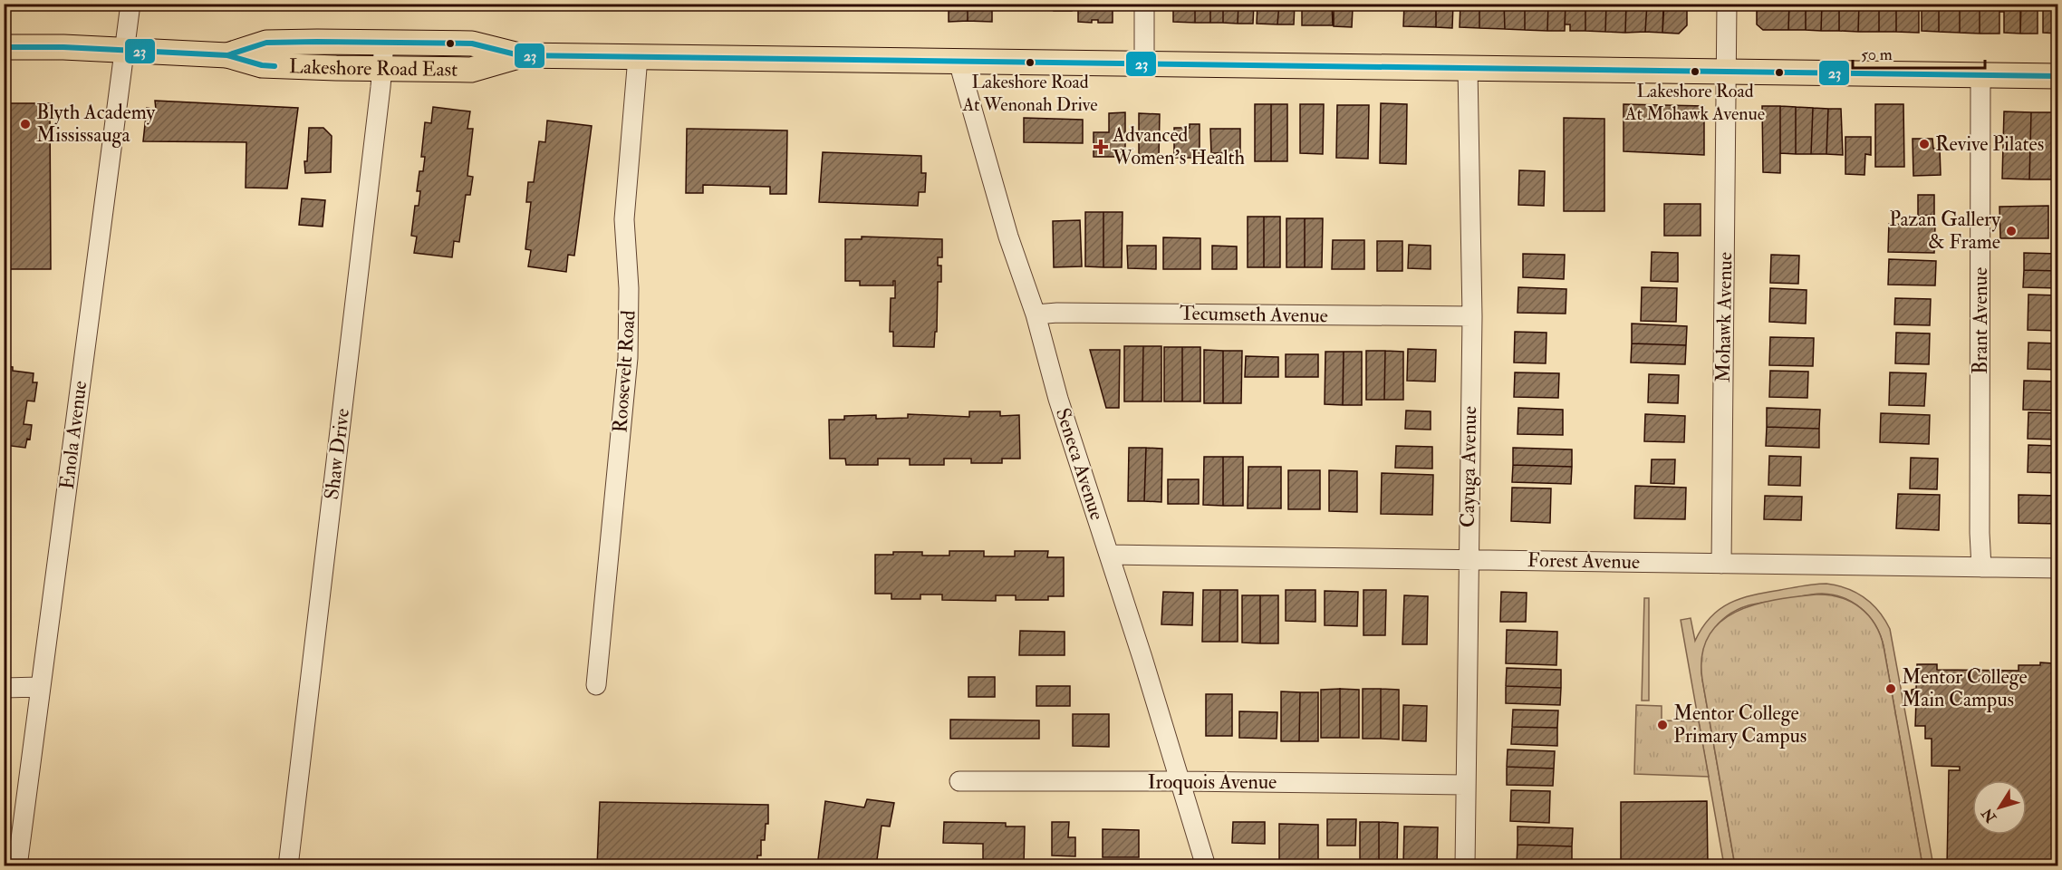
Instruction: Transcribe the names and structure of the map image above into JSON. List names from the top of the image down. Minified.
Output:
{"streets":{"main road":["Lakeshore Road East"],"street":["Tecumseth Avenue","Mohawk Avenue","Brant Avenue","Roosevelt Road","Enola Avenue","Shaw Drive","Seneca Avenue","Cayuga Avenue","Forest Avenue","Iroquois Avenue"]},"crossings":[["Lakeshore Road East","Mohawk Avenue"],["Lakeshore Road East","Brant Avenue"],["Lakeshore Road East","Roosevelt Road"],["Lakeshore Road East","Enola Avenue"],["Lakeshore Road East","Shaw Drive"],["Lakeshore Road East","Seneca Avenue"],["Lakeshore Road East","Cayuga Avenue"],["Tecumseth Avenue","Seneca Avenue"],["Tecumseth Avenue","Cayuga Avenue"],["Mohawk Avenue","Forest Avenue"],["Brant Avenue","Forest Avenue"],["Seneca Avenue","Forest Avenue"],["Seneca Avenue","Iroquois Avenue"],["Cayuga Avenue","Forest Avenue"],["Cayuga Avenue","Iroquois Avenue"]],"places":{"other":["Lakeshore Road At Wenonah Drive","Lakeshore Road At Mohawk Avenue","Blyth Academy Mississauga","Revive Pilates","Pazan Gallery & Frame","Mentor College Main Campus","Mentor College Primary Campus"],"health":["Advanced Women’s Health"]},"lines":["transit line 23"],"scale_bar":"50 m","north":"bottom left"}
